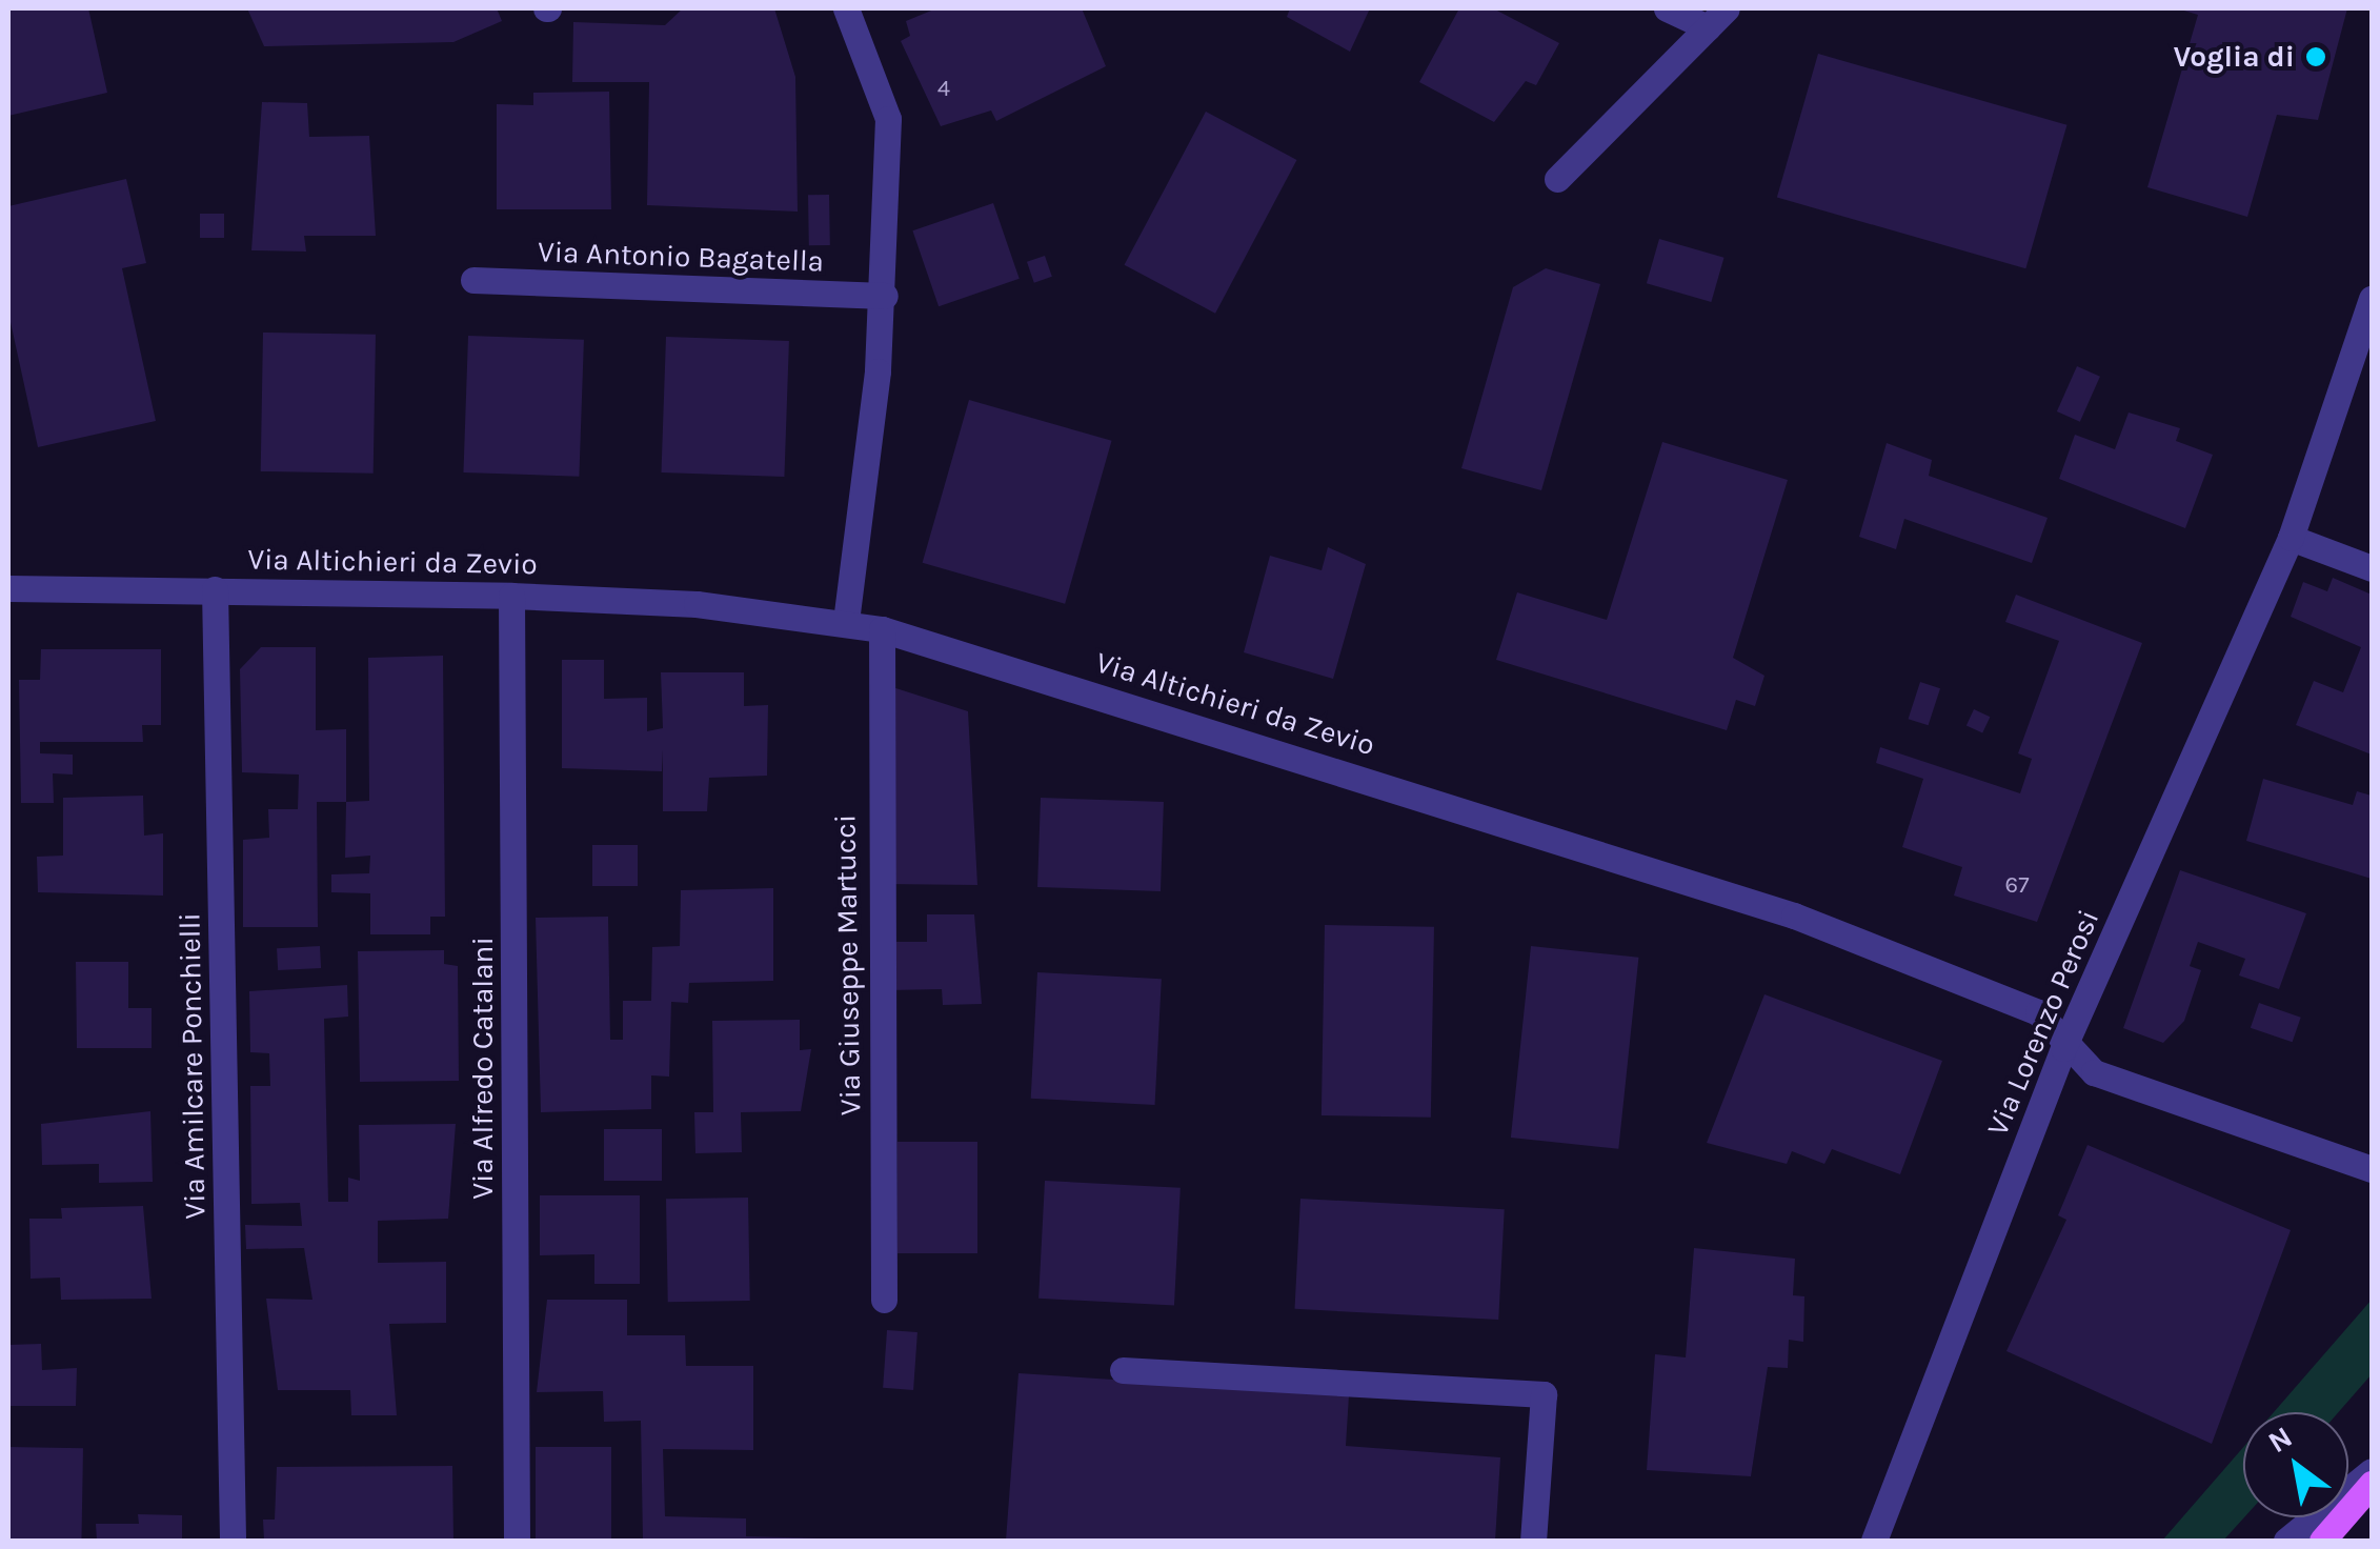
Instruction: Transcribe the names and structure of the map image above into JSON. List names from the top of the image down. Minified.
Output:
{"streets":{"street":["Via Antonio Bagatella","Via Altichieri da Zevio","Via Giuseppe Martucci","Via Lorenzo Perosi","Via Amilcare Ponchielli","Via Alfredo Catalani"]},"crossings":[["Via Altichieri da Zevio","Via Giuseppe Martucci"],["Via Altichieri da Zevio","Via Lorenzo Perosi"],["Via Altichieri da Zevio","Via Amilcare Ponchielli"],["Via Altichieri da Zevio","Via Alfredo Catalani"]],"places":["Voglia di"],"house_numbers":["4","67"],"north":"top left"}
